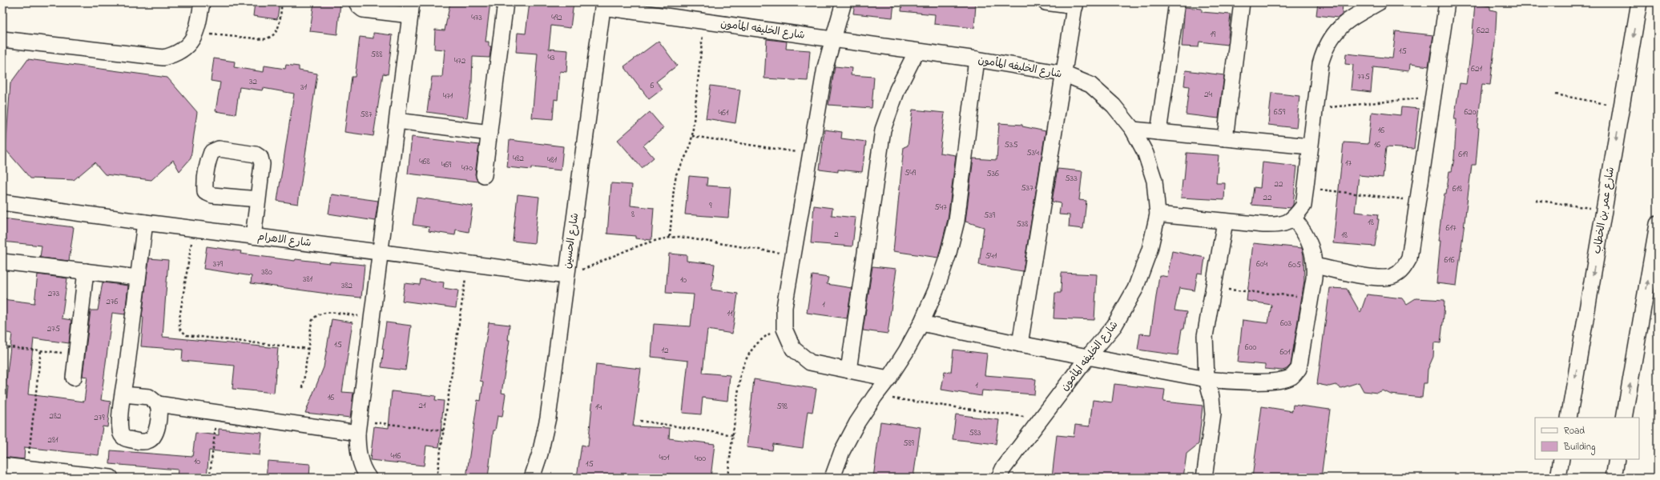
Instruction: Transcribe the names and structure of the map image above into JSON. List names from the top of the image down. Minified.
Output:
{"streets":{"street":["شارع الخليفه المأمون","شارع عمر بن الخطاب","شارع الاهرام","شارع الحسين"]},"crossings":[["شارع الخليفه المأمون","شارع الحسين"],["شارع الاهرام","شارع الحسين"]],"house_numbers":["473","492","622","19","15","588","43","472","621","775","32","6","31","24","471","659","620","461","587","16","535","16","534","619","482","481","468","17","469","470","549","536","533","22","537","618","22","9","547","8","539","18","538","617","2","18","541","616","379","604","605","380","381","10","382","273","276","1","11","603","275","15","600","12","601","1","16","21","598","14","282","279","583","281","589","416","401","400","10","15"],"legend":["Road","Building"]}
